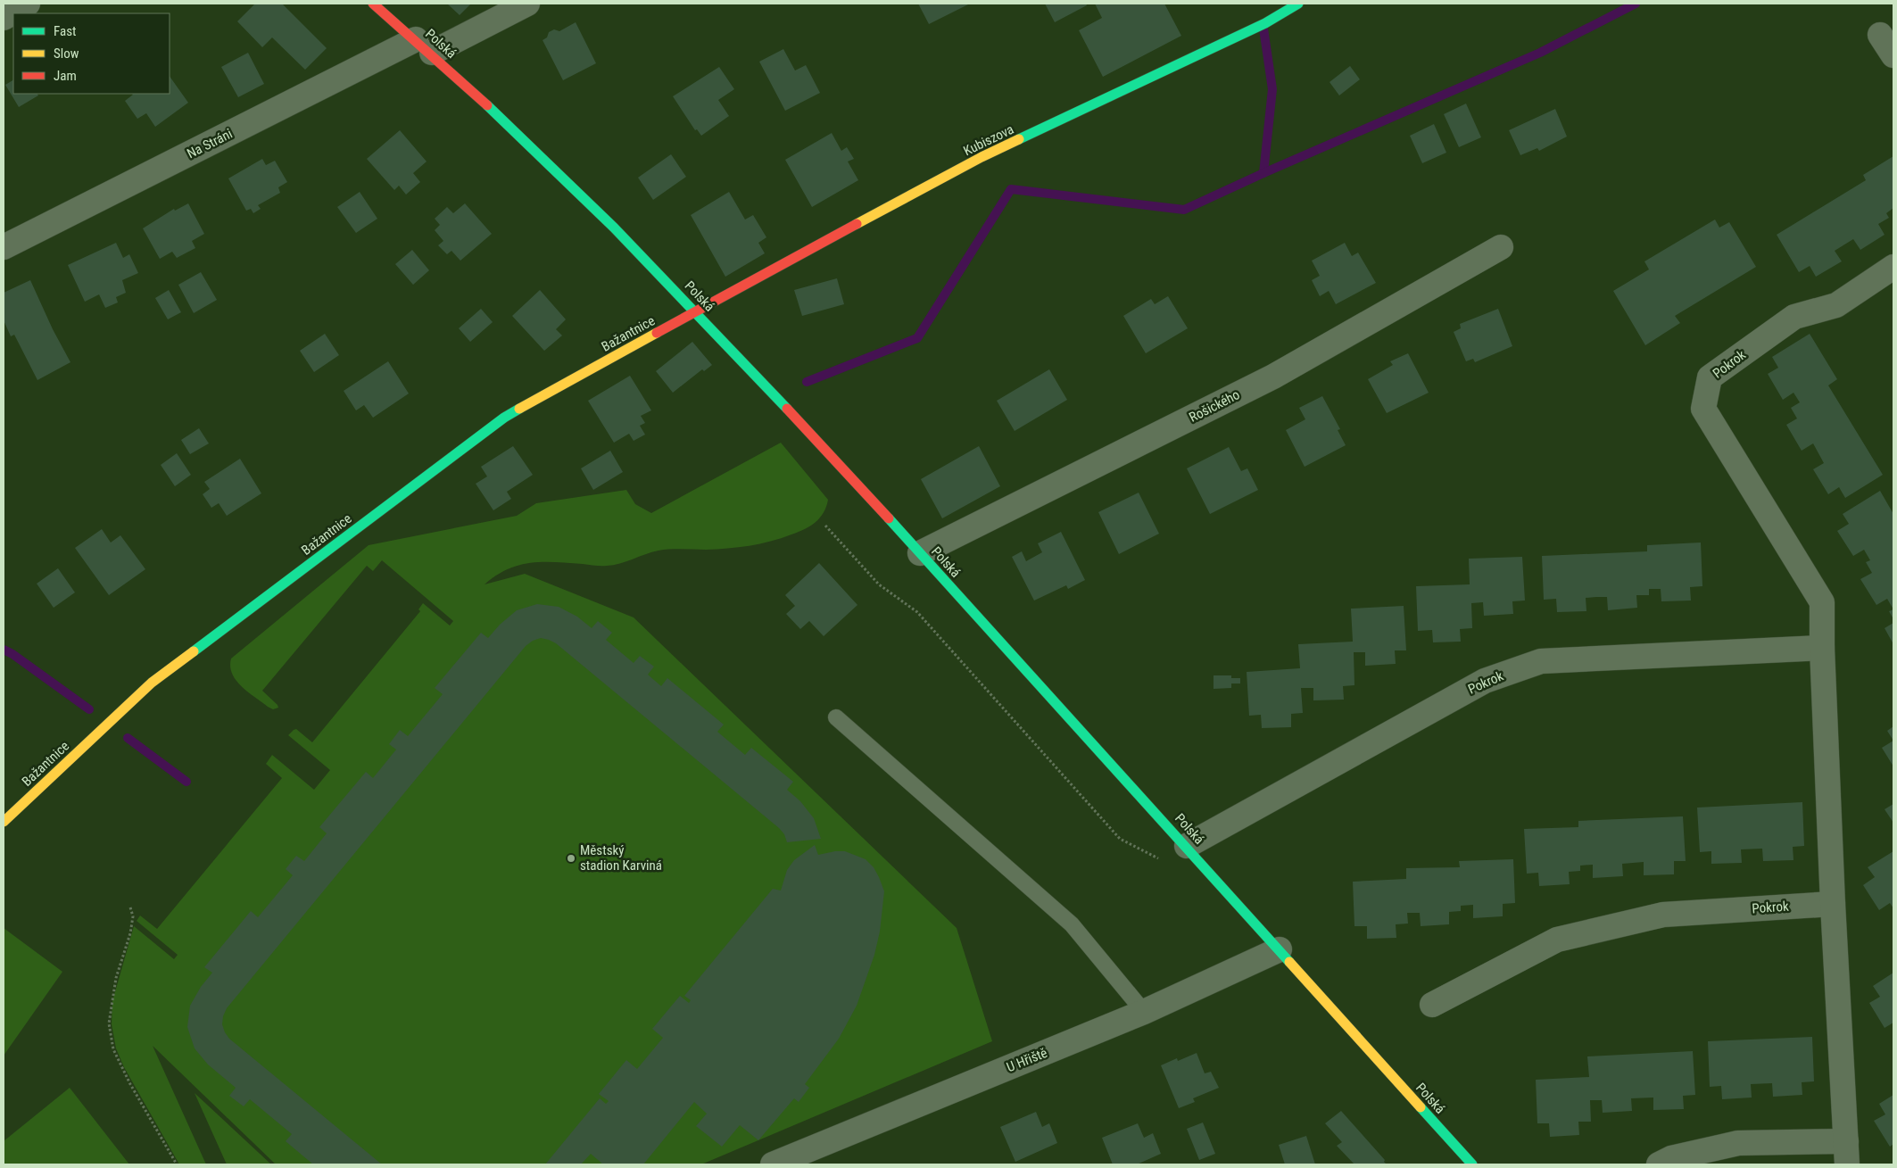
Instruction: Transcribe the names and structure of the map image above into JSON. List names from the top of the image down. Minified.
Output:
{"streets":{"street":["Polská","Kubiszova","Na Stráni","Bažantnice","Pokrok","Rošického","U Hřiště"]},"crossings":[["Polská","Kubiszova"],["Polská","Na Stráni"],["Polská","Bažantnice"],["Polská","Pokrok"],["Polská","Rošického"],["Polská","U Hřiště"],["Kubiszova","Bažantnice"]],"places":["Městský stadion Karviná"],"legend":["Fast","Slow","Jam"]}
